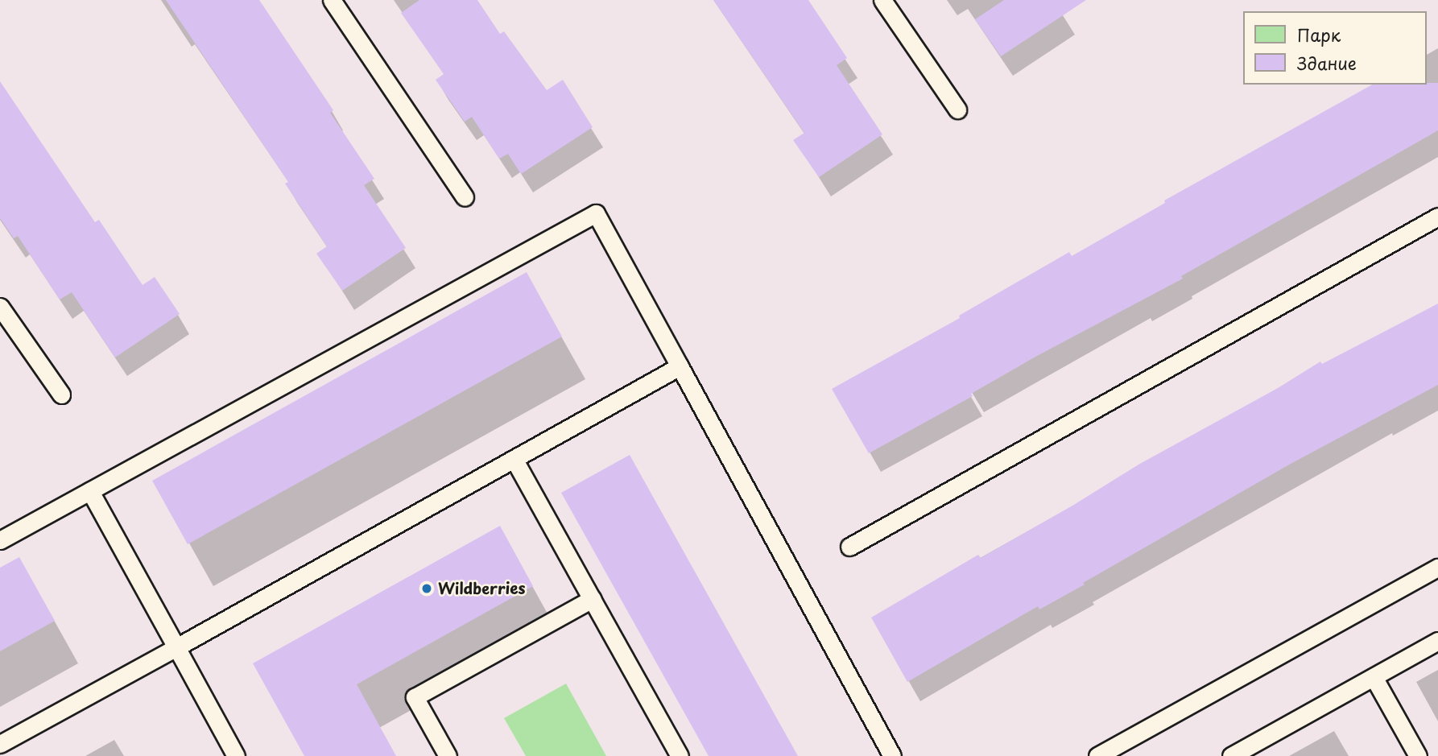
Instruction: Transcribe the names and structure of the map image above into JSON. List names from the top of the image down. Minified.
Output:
{"places":["Wildberries"],"legend":["Парк","Здание"]}
